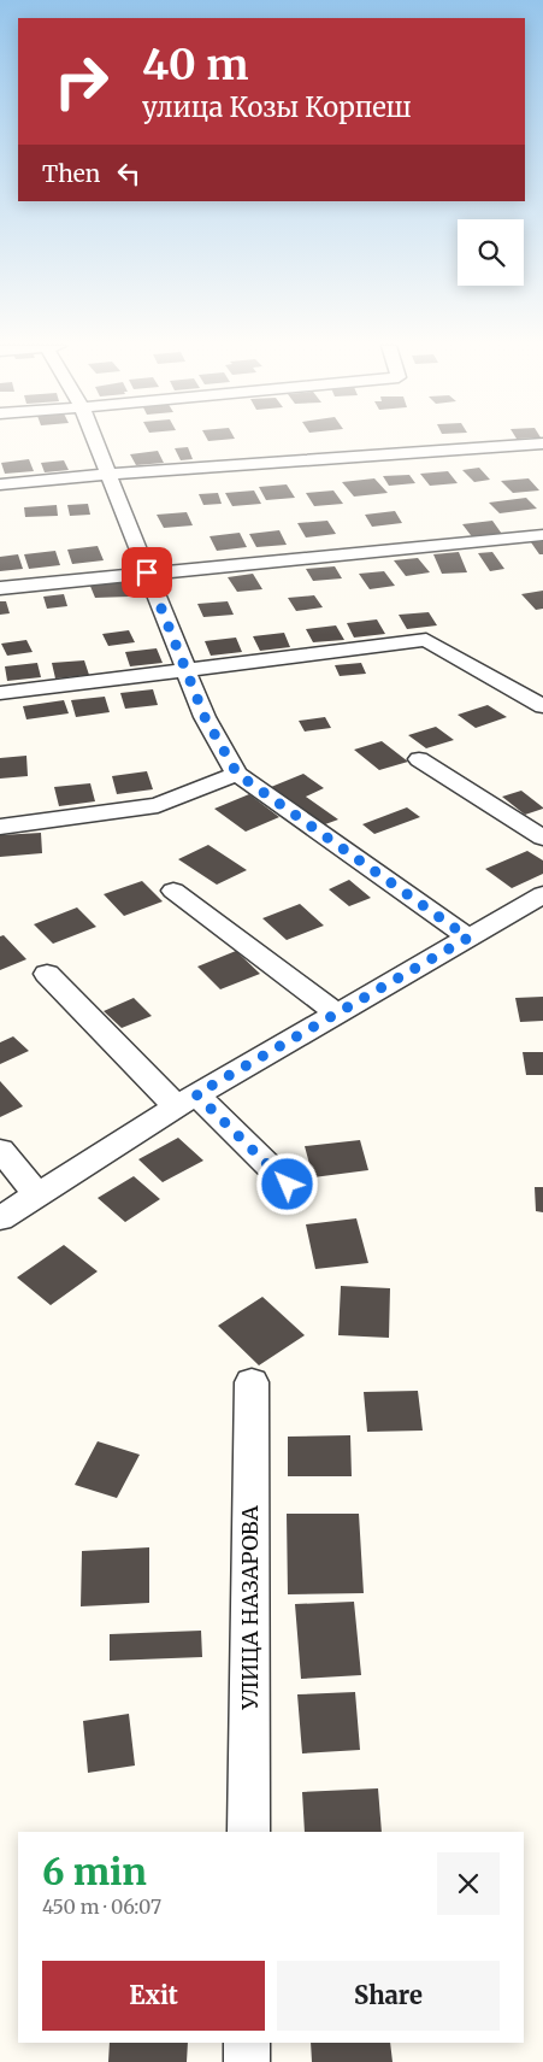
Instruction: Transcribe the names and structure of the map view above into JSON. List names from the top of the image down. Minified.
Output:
{"streets":{"street":["УЛИЦА НАЗАРОВА"]},"page":{"turn":["40 m","улица Козы Корпеш"],"then":"Then","heading":["6 min","450 m · 06:07"],"buttons":["Exit","Share"]}}
